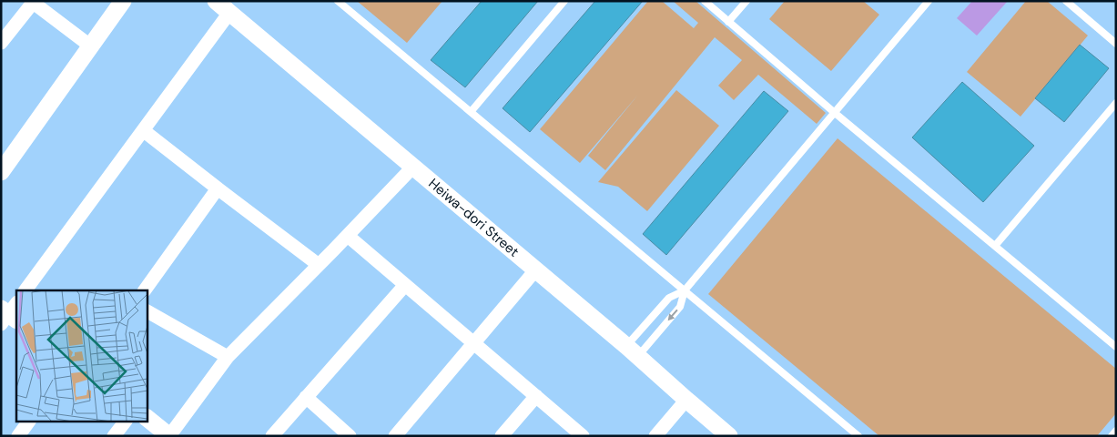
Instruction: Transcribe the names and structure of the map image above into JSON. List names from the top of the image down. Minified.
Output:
{"streets":{"street":["Heiwa-dori Street"]}}
